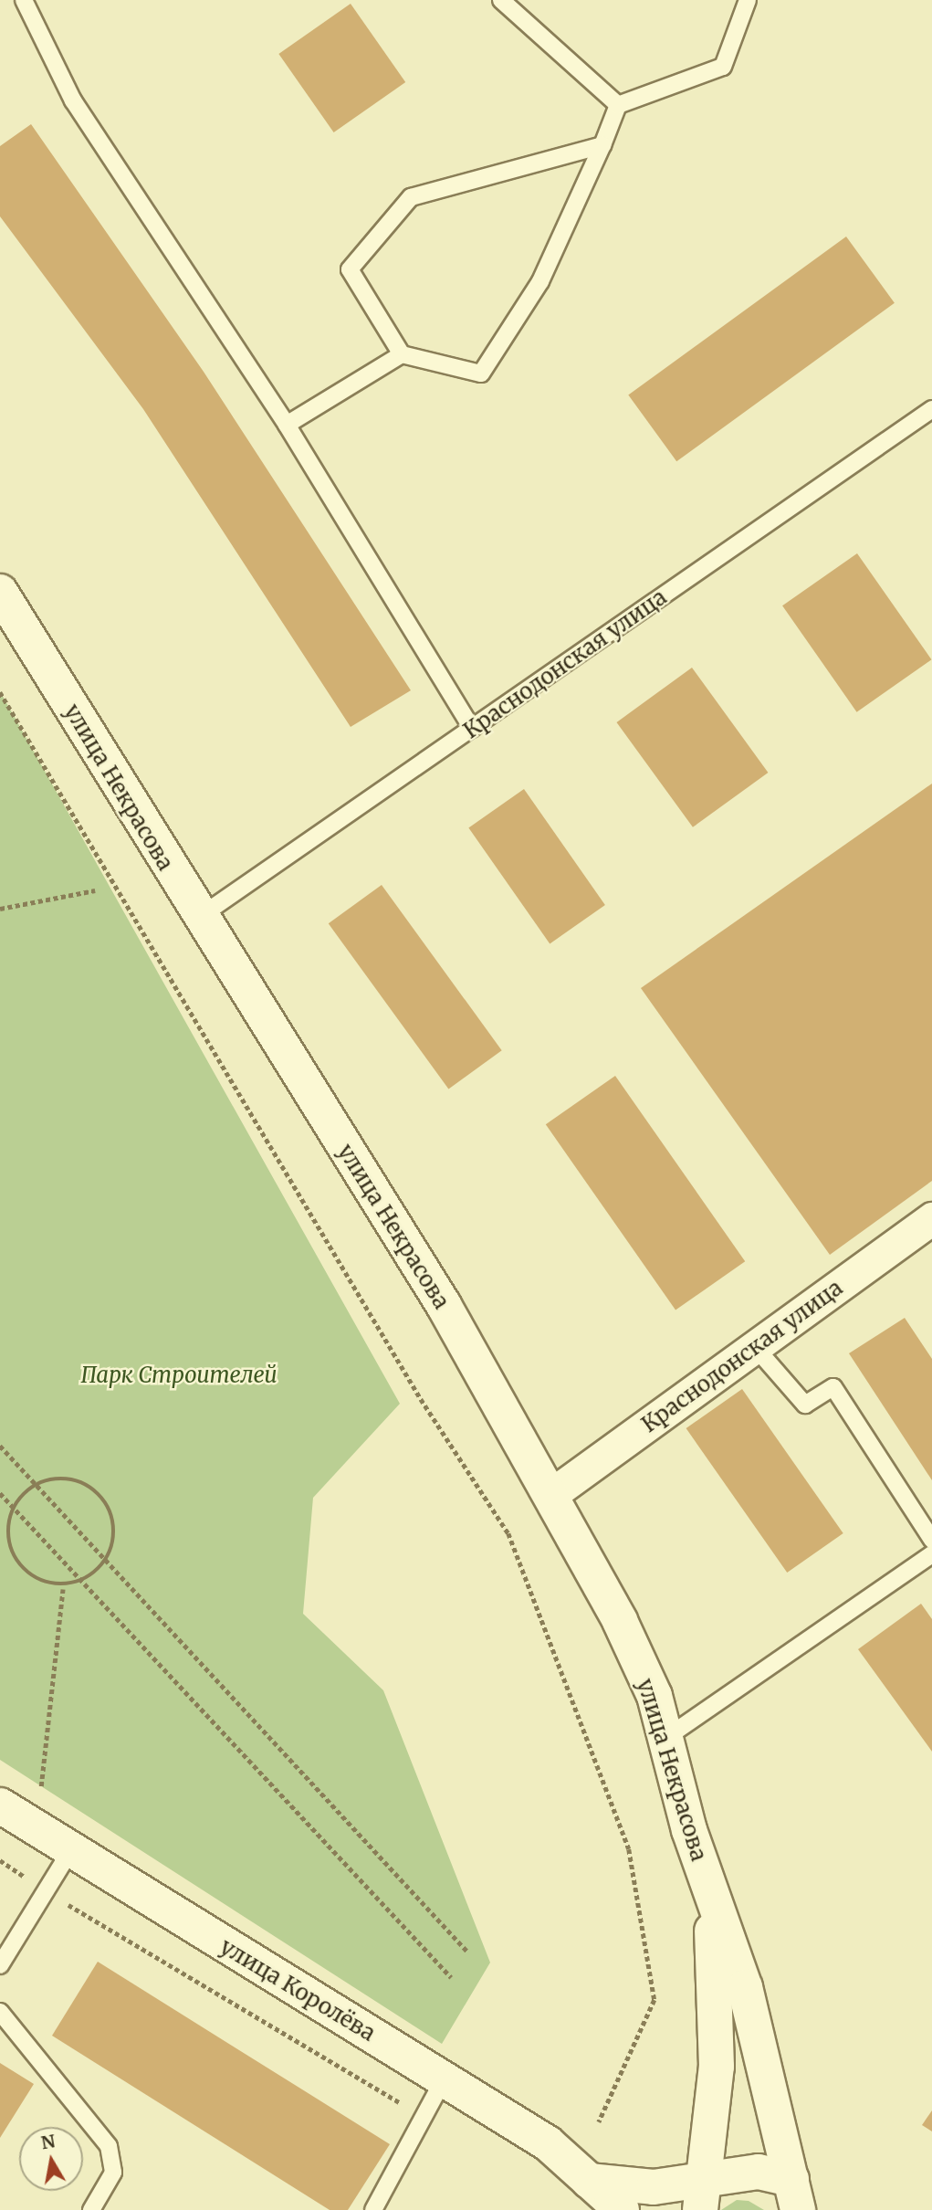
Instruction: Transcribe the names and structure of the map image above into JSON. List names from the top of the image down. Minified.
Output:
{"streets":{"main road":["улица Некрасова","улица Королёва"],"street":["Краснодонская улица"]},"crossings":[["Краснодонская улица","улица Некрасова"]],"parks":["Парк Строителей"],"north":"top"}
